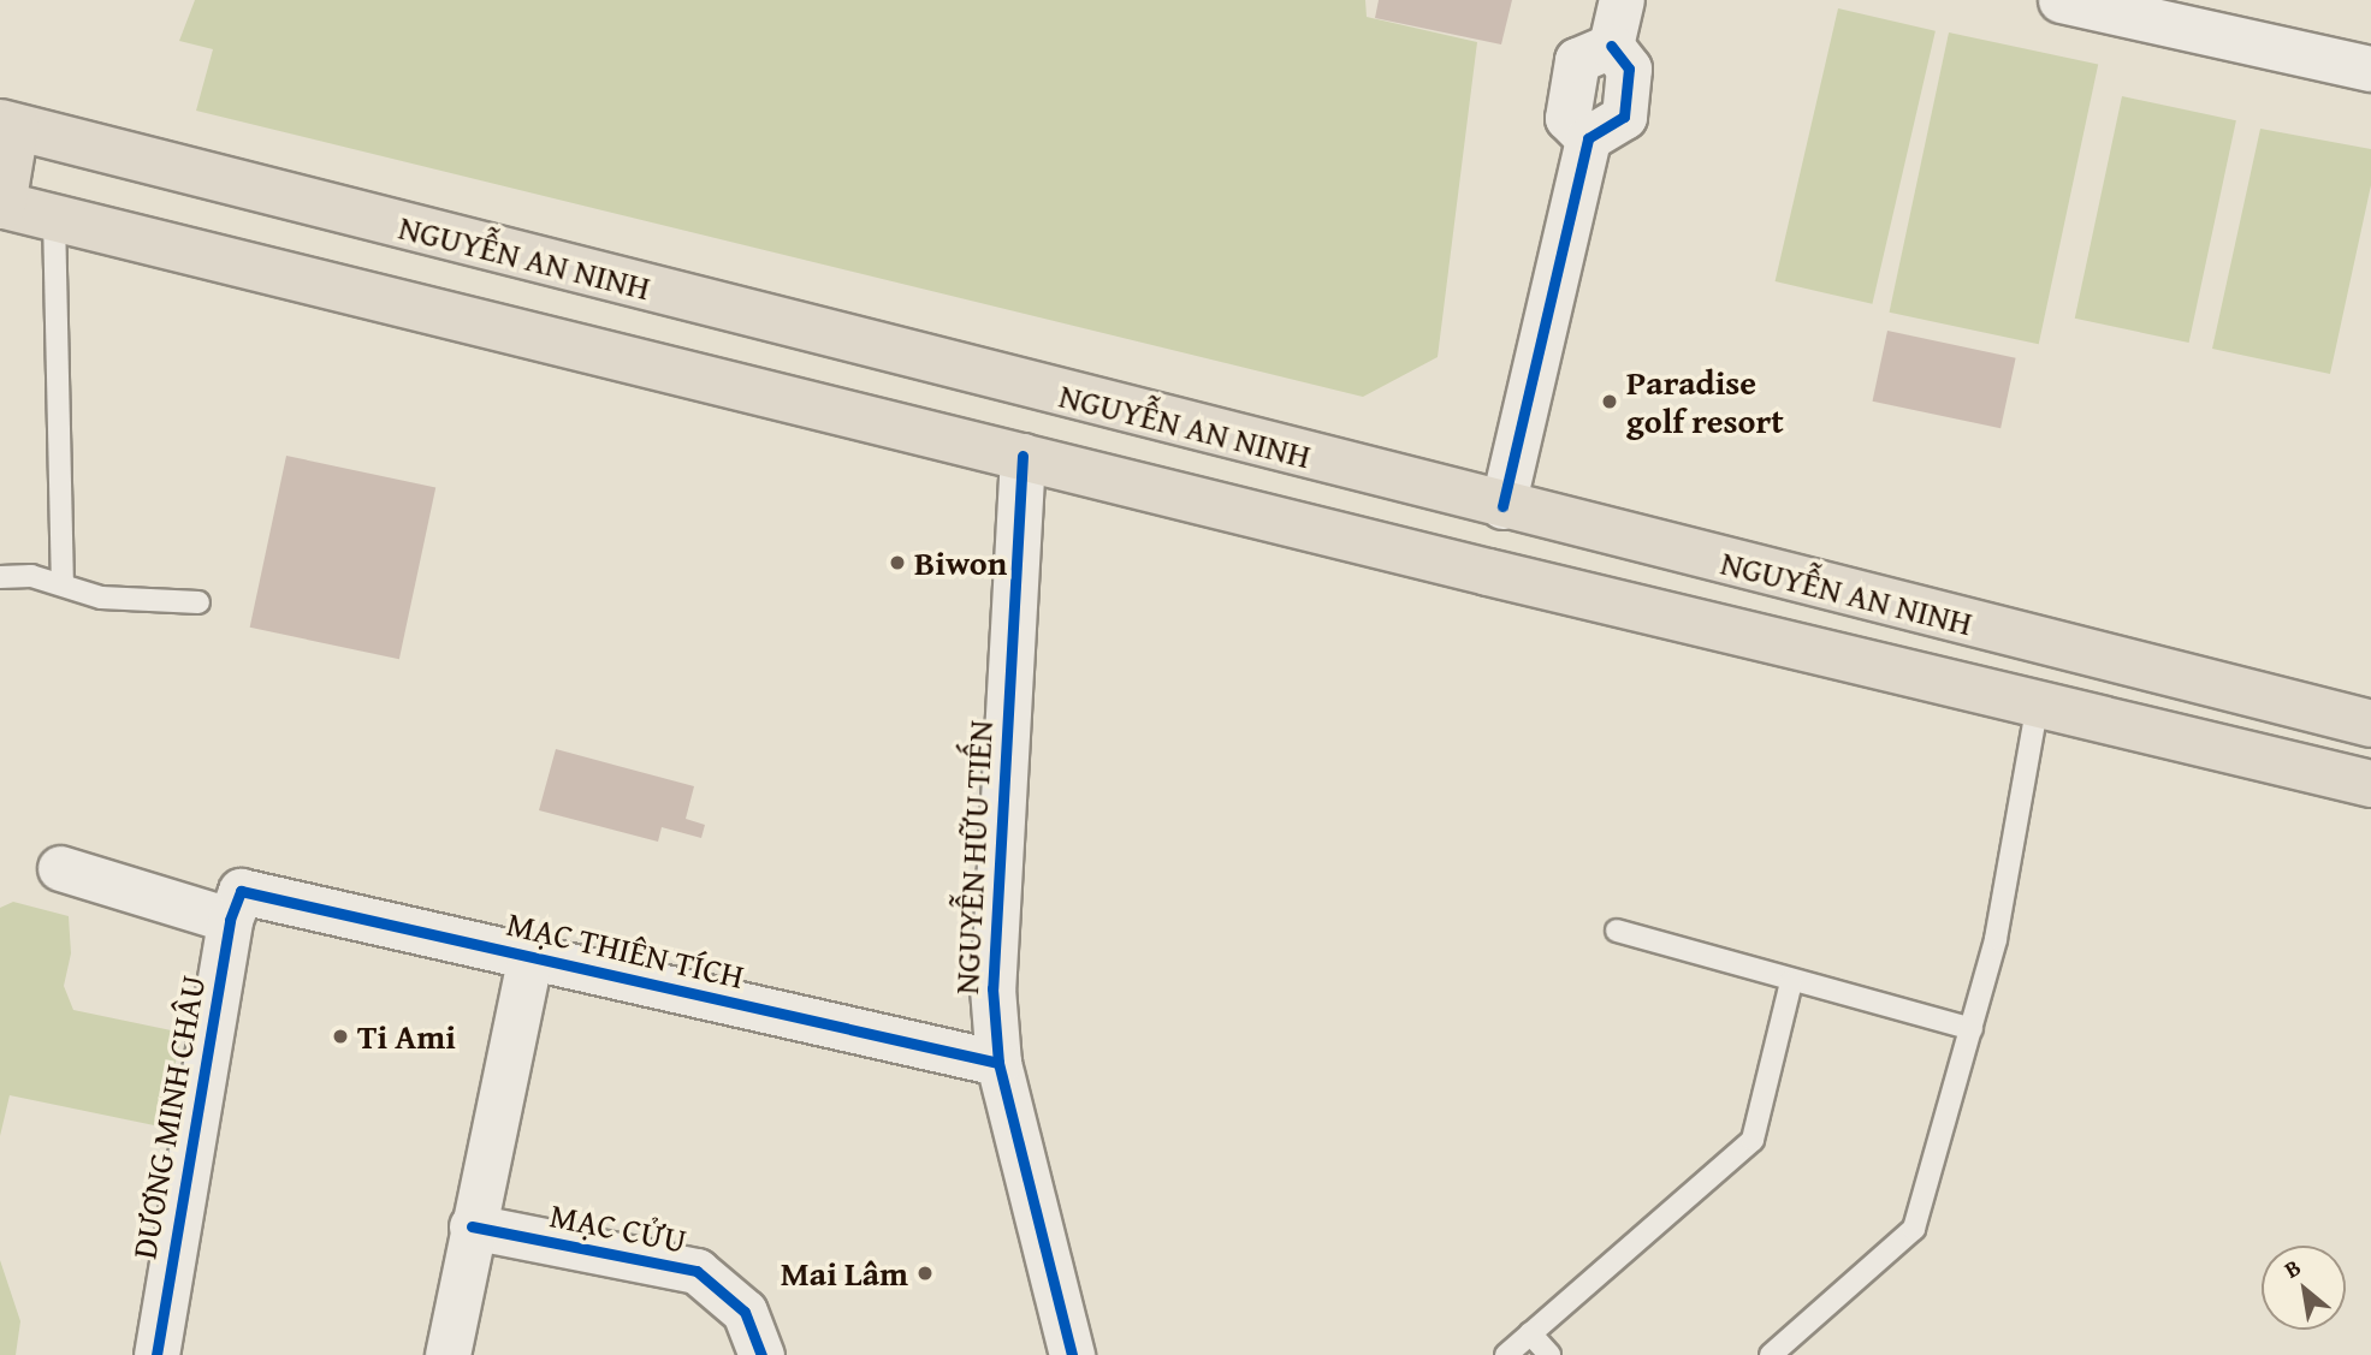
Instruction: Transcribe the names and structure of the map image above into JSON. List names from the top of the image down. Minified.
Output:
{"streets":{"main road":["NGUYỄN AN NINH"],"street":["NGUYỄN HỮU TIẾN","MẠC THIÊN TÍCH","DƯƠNG MINH CHÂU","MẠC CỬU"]},"crossings":[["NGUYỄN AN NINH","NGUYỄN HỮU TIẾN"],["NGUYỄN HỮU TIẾN","MẠC THIÊN TÍCH"],["MẠC THIÊN TÍCH","DƯƠNG MINH CHÂU"]],"places":["Paradise golf resort","Biwon","Ti Ami","Mai Lâm"],"north":"top left"}
